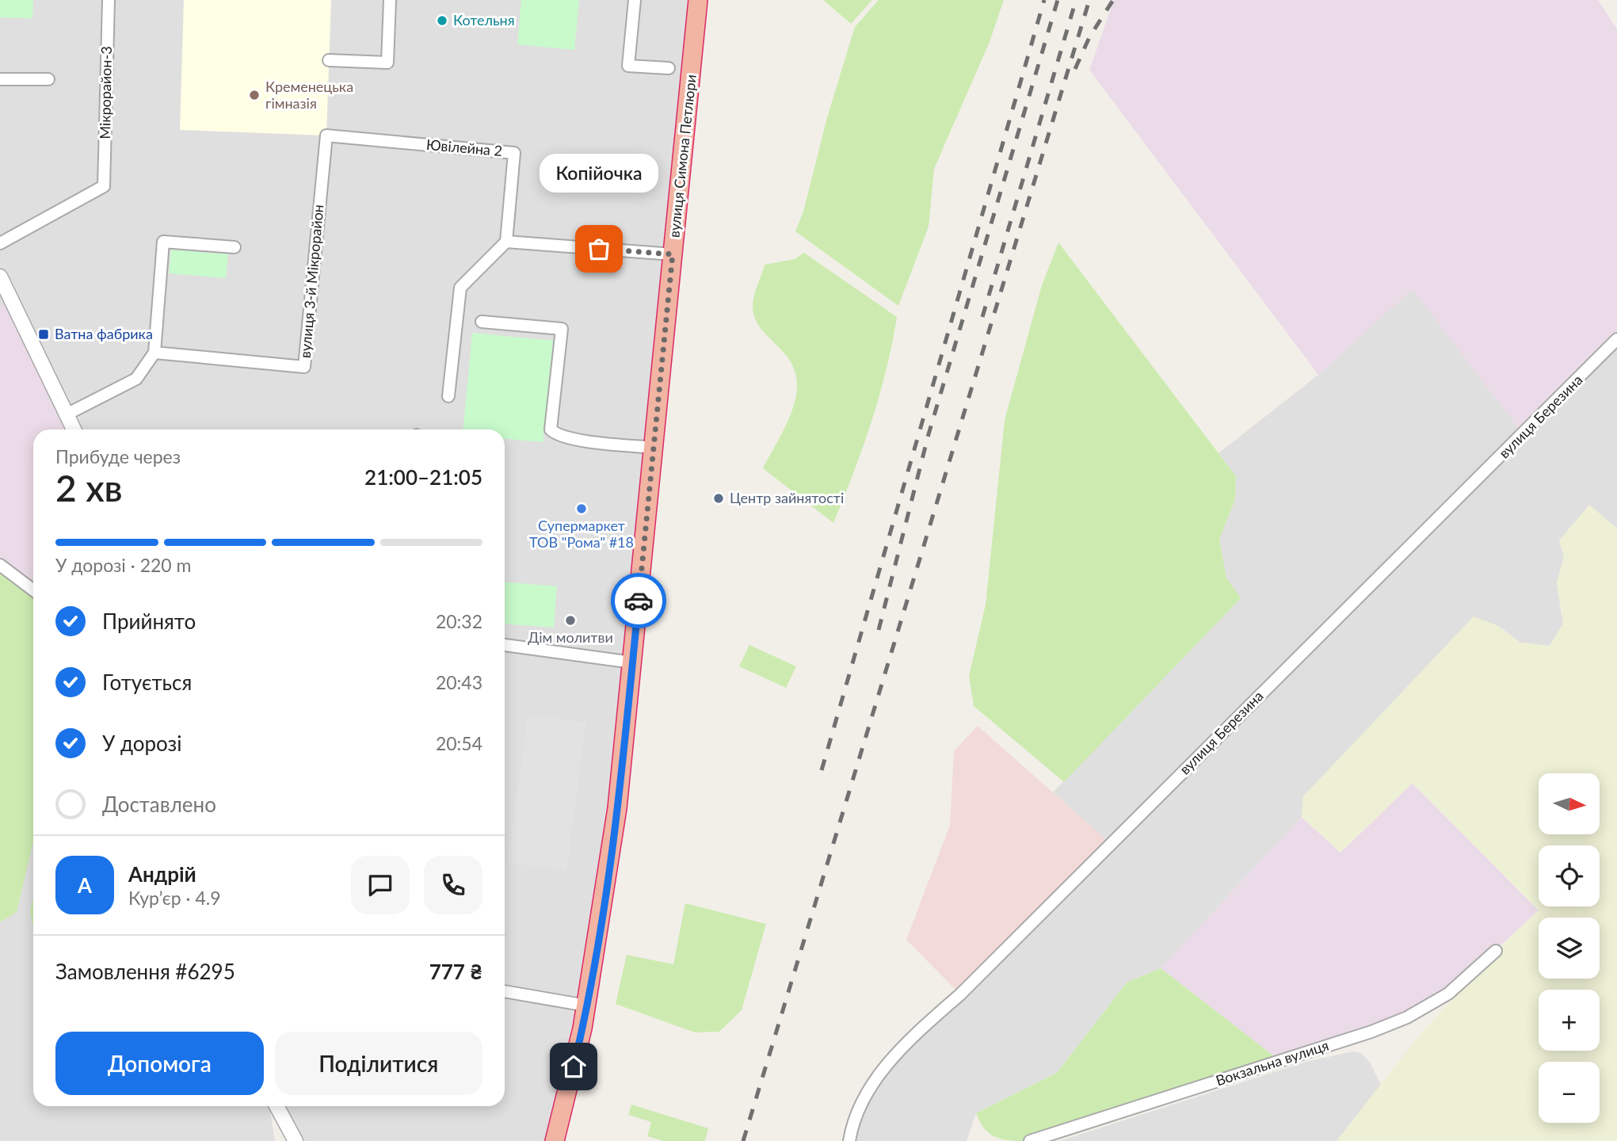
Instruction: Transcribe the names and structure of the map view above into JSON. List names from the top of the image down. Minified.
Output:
{"streets":{"highway":["вулиця Симона Петлюри"],"street":["Мікрорайон-3","Ювілейна 2","вулиця 3-й Мікрорайон","вулиця Березина","Вокзальна вулиця"]},"crossings":[["Ювілейна 2","вулиця 3-й Мікрорайон"]],"places":{"other":["Котельня","Кременецька гімназія","Копійочка","Центр зайнятості","Супермаркет ТОВ \"Рома\" #18","Дім молитви"],"transit":["Ватна фабрика"]},"north":"right","page":{"bubble":"Копійочка","heading":["2 хв","Прибуде через","21:00–21:05"],"panel":["Андрій","Кур’єр · 4.9","Замовлення #6295","777 ₴"],"bar":"У дорозі · 220 m","list":[["Прийнято","20:32"],["Готується","20:43"],["У дорозі","20:54"],"Доставлено"],"map_buttons":["+","−"],"round":"А","buttons":["Допомога","Поділитися"]}}
